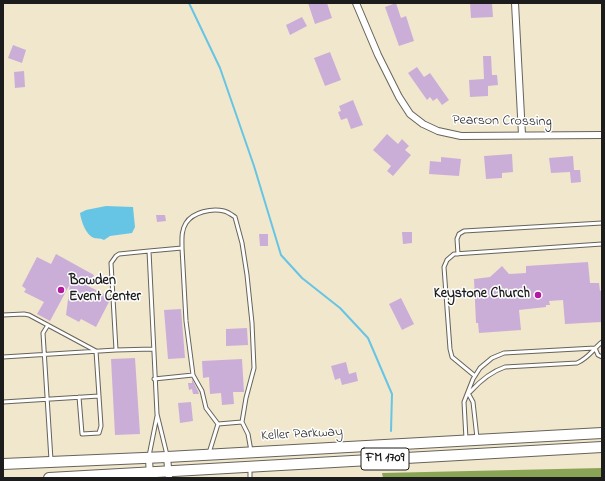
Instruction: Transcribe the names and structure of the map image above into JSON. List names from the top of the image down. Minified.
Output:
{"streets":{"main road":["Keller Parkway","FM 1709"],"street":["Pearson Crossing"]},"places":["Bowden Event Center","Keystone Church"]}
